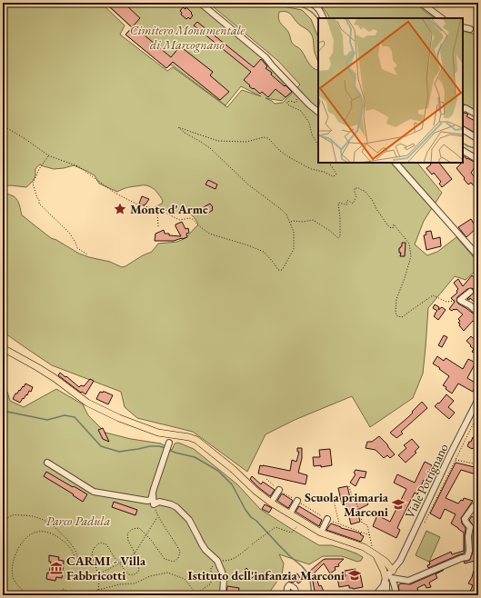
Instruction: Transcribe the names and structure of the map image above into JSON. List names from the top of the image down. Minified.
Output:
{"streets":{"street":["Viale Potrignano"]},"parks":["Cimitero Monumentale di Marcognano","Parco Padula"],"places":{"place":["Monte d'Arme"],"school or university":["Scuola primaria Marconi","Istituto dell'infanzia Marconi"],"museum":["CARMI - Villa Fabbricotti"]}}
